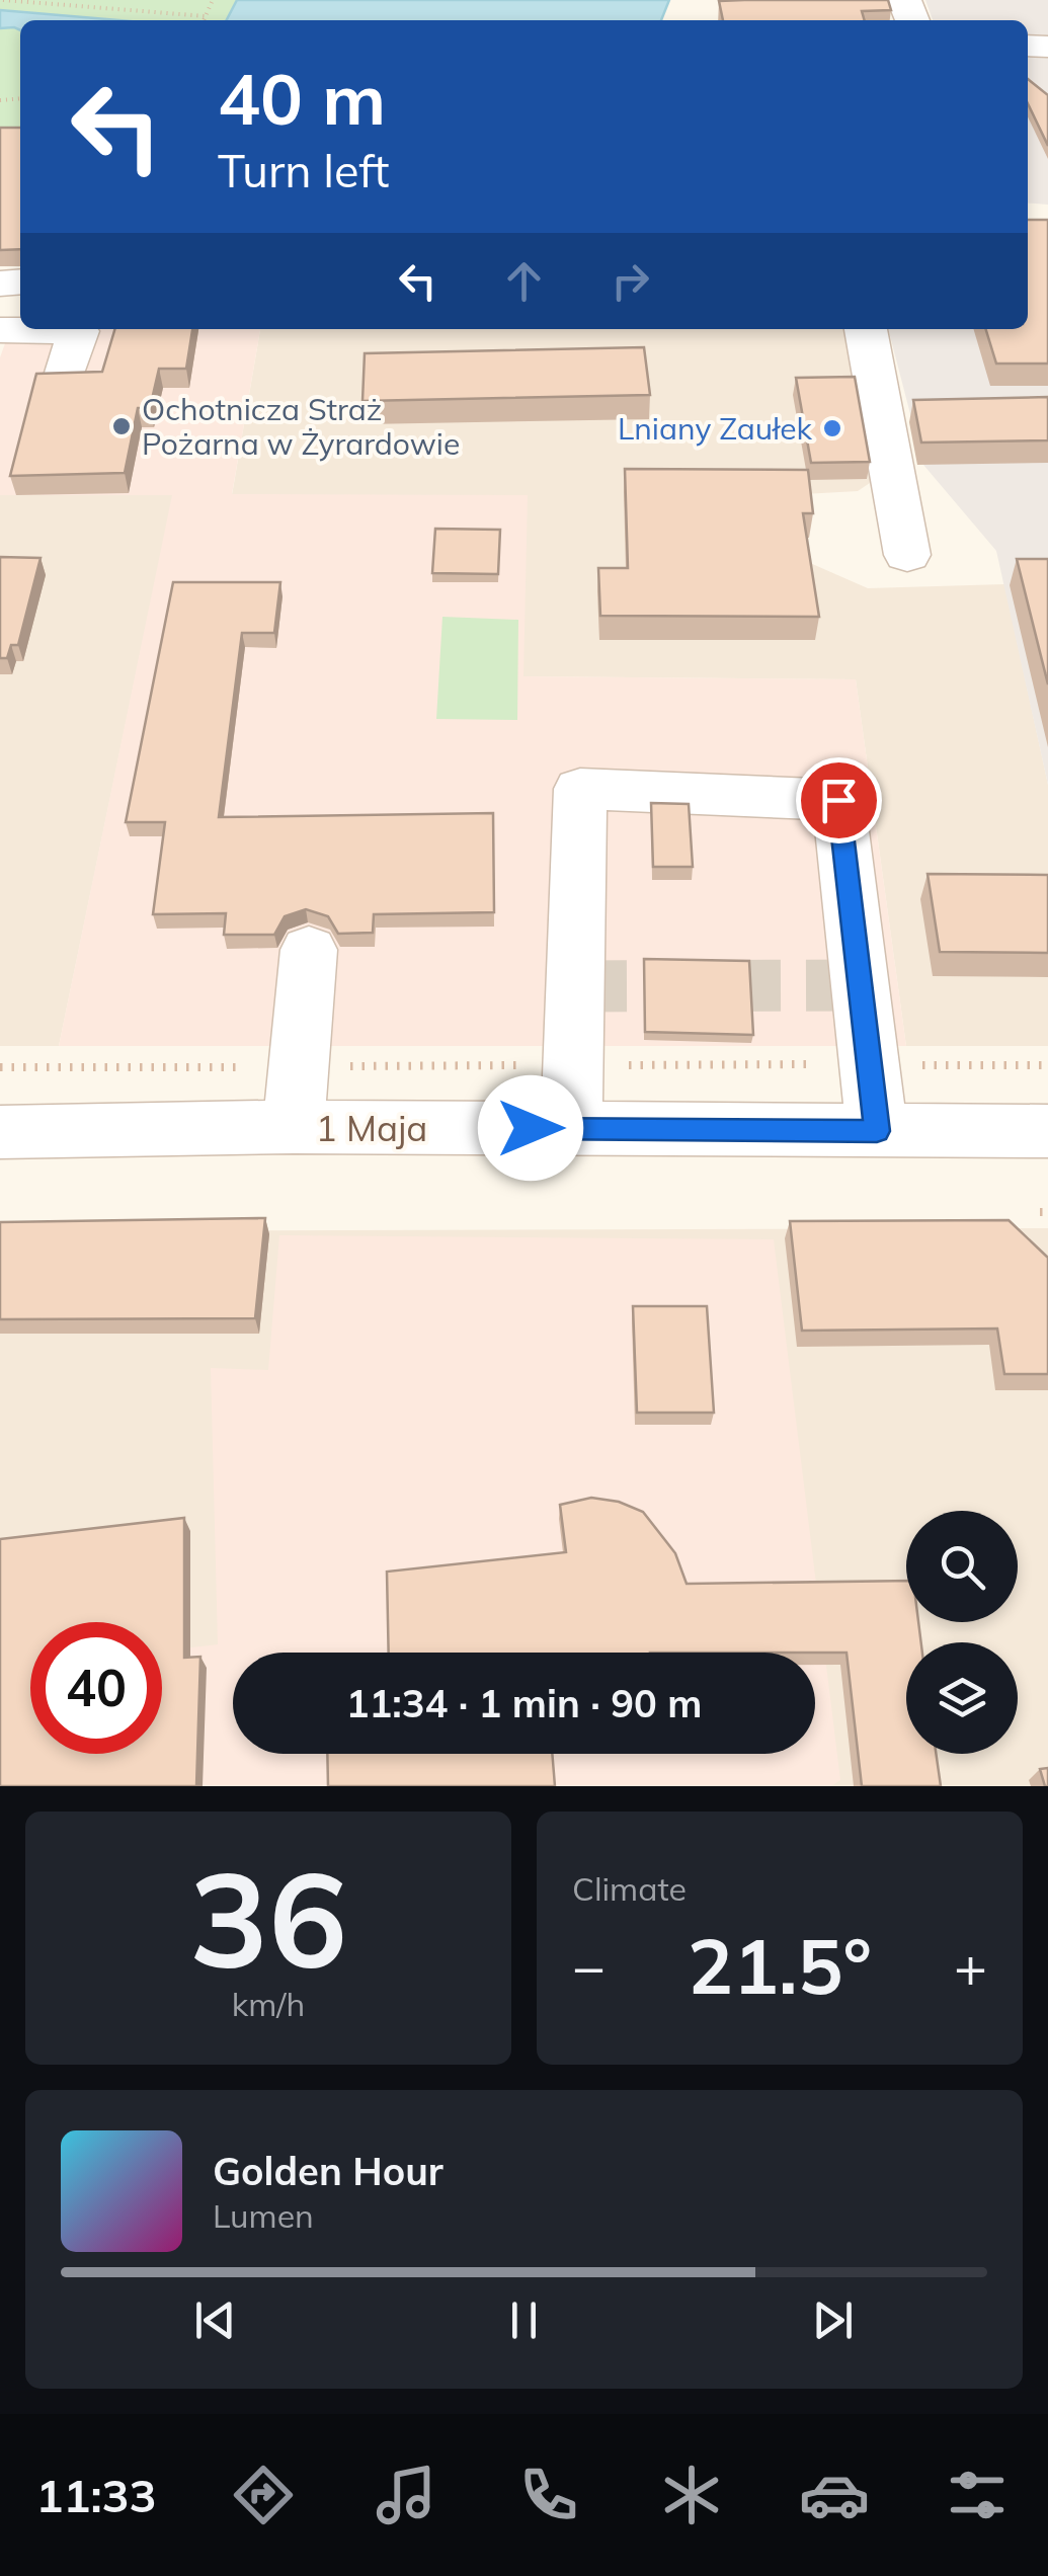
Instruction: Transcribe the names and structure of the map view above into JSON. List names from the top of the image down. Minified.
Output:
{"streets":{"street":["1 Maja"]},"places":["Ochotnicza Straż Pożarna w Żyrardowie","Lniany Zaułek"],"page":{"turn":["40 m","Turn left"],"limit":"40","trip":"11:34 · 1 min · 90 m","tile":[["36","km/h"],"Climate"],"heat":["−","21.5°","+"],"song":["Golden Hour","Lumen"],"tabs":"11:33"}}
